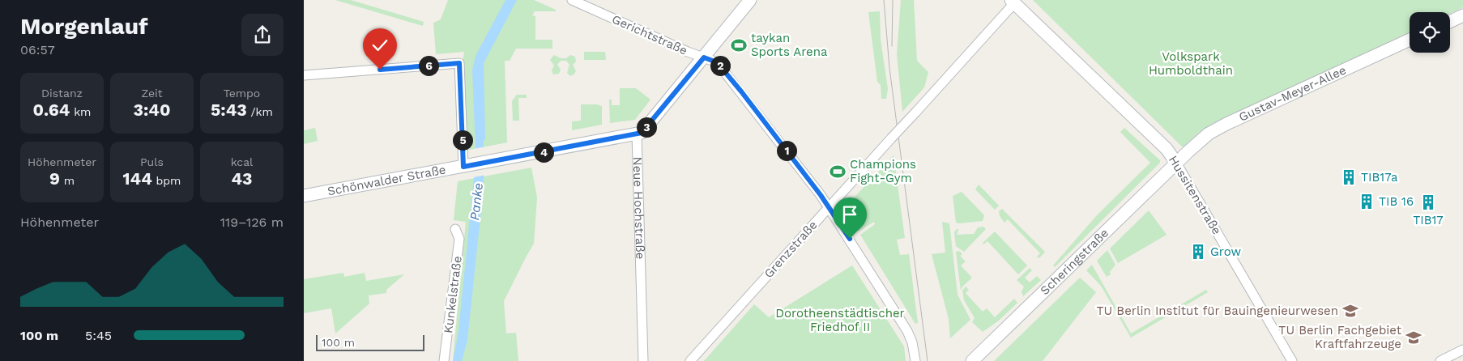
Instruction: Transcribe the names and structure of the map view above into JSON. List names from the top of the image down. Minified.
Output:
{"streets":{"street":["Gerichtstraße","Gustav-Meyer-Allee","Schönwalder Straße","Hussitenstraße","Neue Hochstraße","Grenzstraße","Scheringstraße","Kunkelstraße"]},"crossings":[["Gerichtstraße","Grenzstraße"],["Gustav-Meyer-Allee","Hussitenstraße"],["Gustav-Meyer-Allee","Scheringstraße"],["Schönwalder Straße","Neue Hochstraße"],["Hussitenstraße","Grenzstraße"],["Hussitenstraße","Scheringstraße"]],"water":["Panke"],"parks":["Volkspark Humboldthain","Dorotheenstädtischer Friedhof II"],"places":{"sports":["taykan Sports Arena","Champions Fight-Gym"],"building":["TIB17a","TIB 16","TIB17","Grow"],"school or university":["TU Berlin Institut für Bauingenieurwesen","TU Berlin Fachgebiet Kraftfahrzeuge"]},"scale_bar":"100 m","page":{"heading":["Morgenlauf","06:57"],"pins":["2","6","3","5","1","4"],"stats":[["Distanz","0.64 km"],["Zeit","3:40"],["Tempo","5:43 /km"],["Höhenmeter","9 m"],["Puls","144 bpm"],["kcal","43"]],"chart":["Höhenmeter","119–126 m"],"list":[{"name":"100 m","note":"5:45"}],"scale":"100 m"}}
